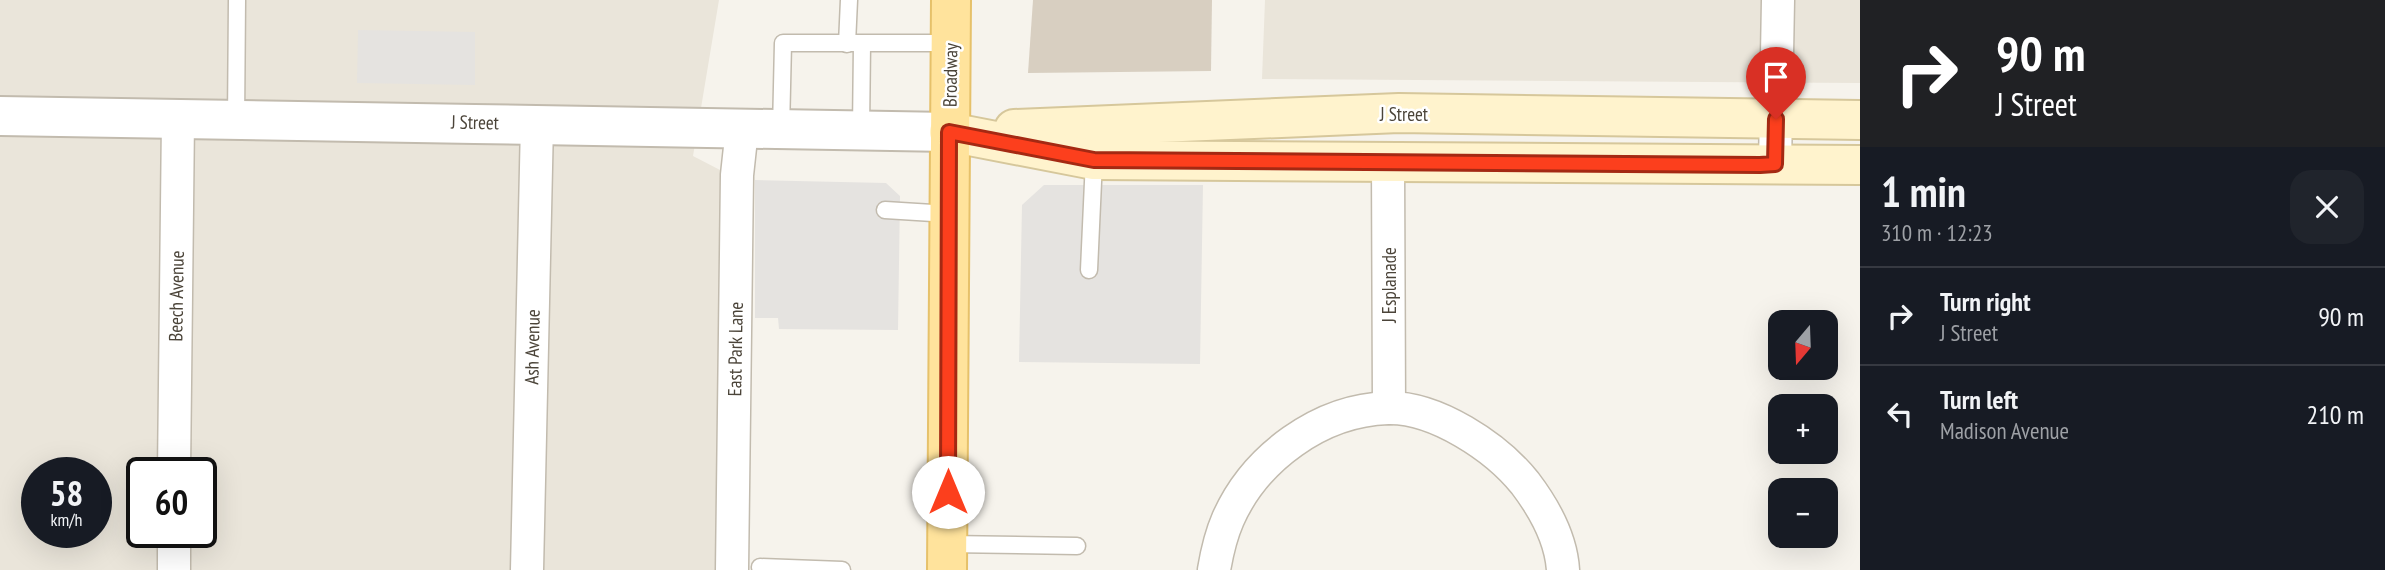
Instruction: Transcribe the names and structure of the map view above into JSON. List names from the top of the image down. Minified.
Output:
{"streets":{"main road":["Broadway","J Street"],"street":["J Esplanade","Beech Avenue","Ash Avenue","East Park Lane"]},"crossings":[["Broadway","J Street"],["J Street","J Esplanade"],["J Street","Beech Avenue"],["J Street","Ash Avenue"],["J Street","East Park Lane"]],"north":"bottom","page":{"turn":["90 m","J Street"],"heading":["1 min","310 m · 12:23"],"list":[{"name":"Turn right","note":"J Street","value":"90 m"},{"name":"Turn left","note":"Madison Avenue","value":"210 m"}],"map_buttons":["+","−"],"speed":"58 km/h","limit":"60"}}
